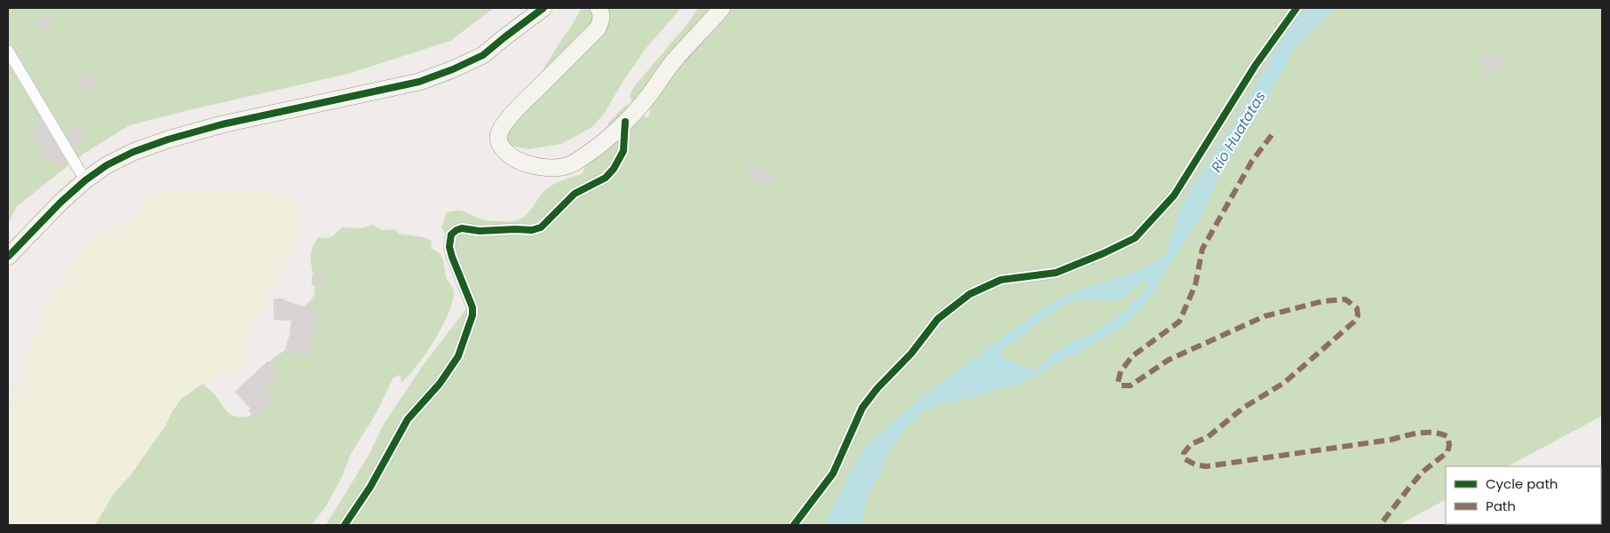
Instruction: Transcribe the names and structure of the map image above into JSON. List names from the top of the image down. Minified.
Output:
{"water":["Rio Huatatas"],"legend":["Cycle path","Path"]}
